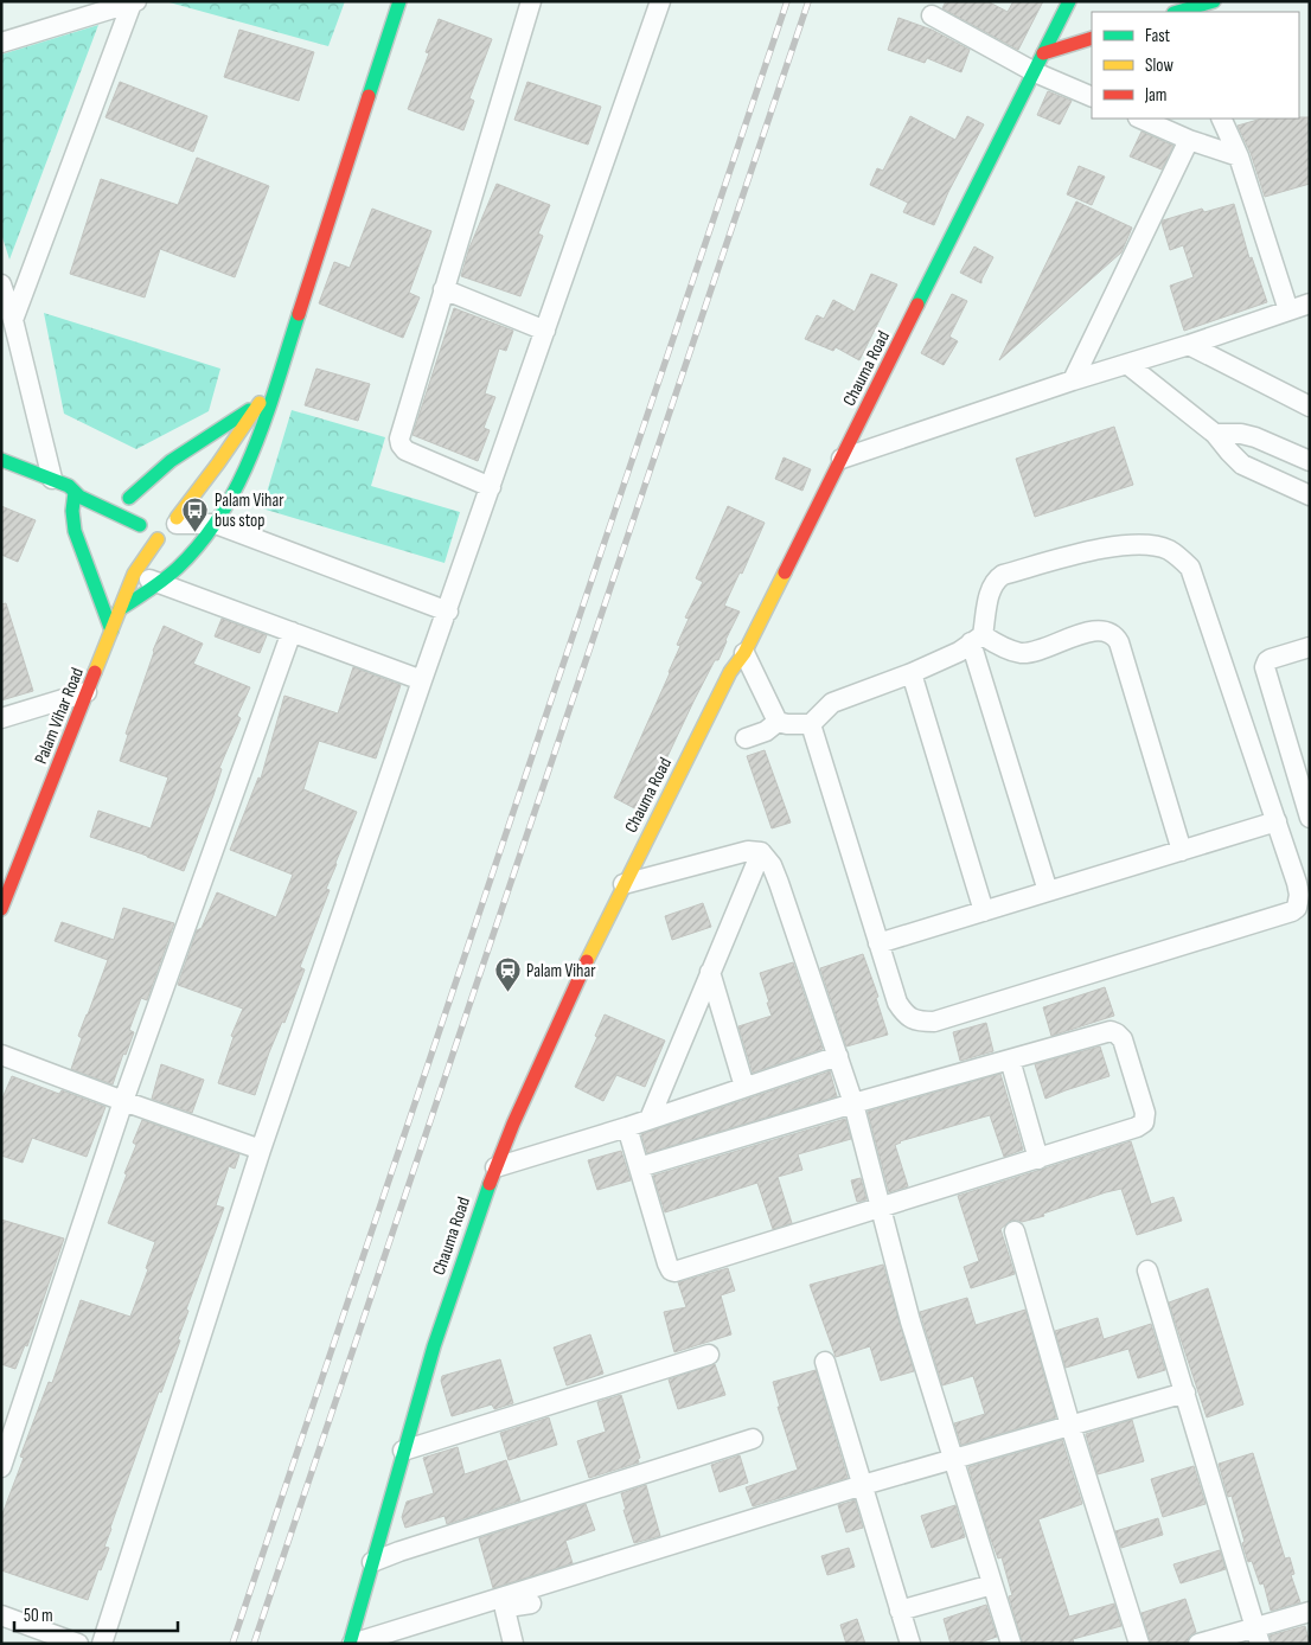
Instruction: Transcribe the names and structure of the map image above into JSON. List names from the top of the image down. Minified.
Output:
{"streets":{"street":["Chauma Road","Palam Vihar Road"]},"places":{"bus stop":["Palam Vihar bus stop"],"station":["Palam Vihar"]},"legend":["Fast","Slow","Jam"],"scale_bar":"50 m"}
